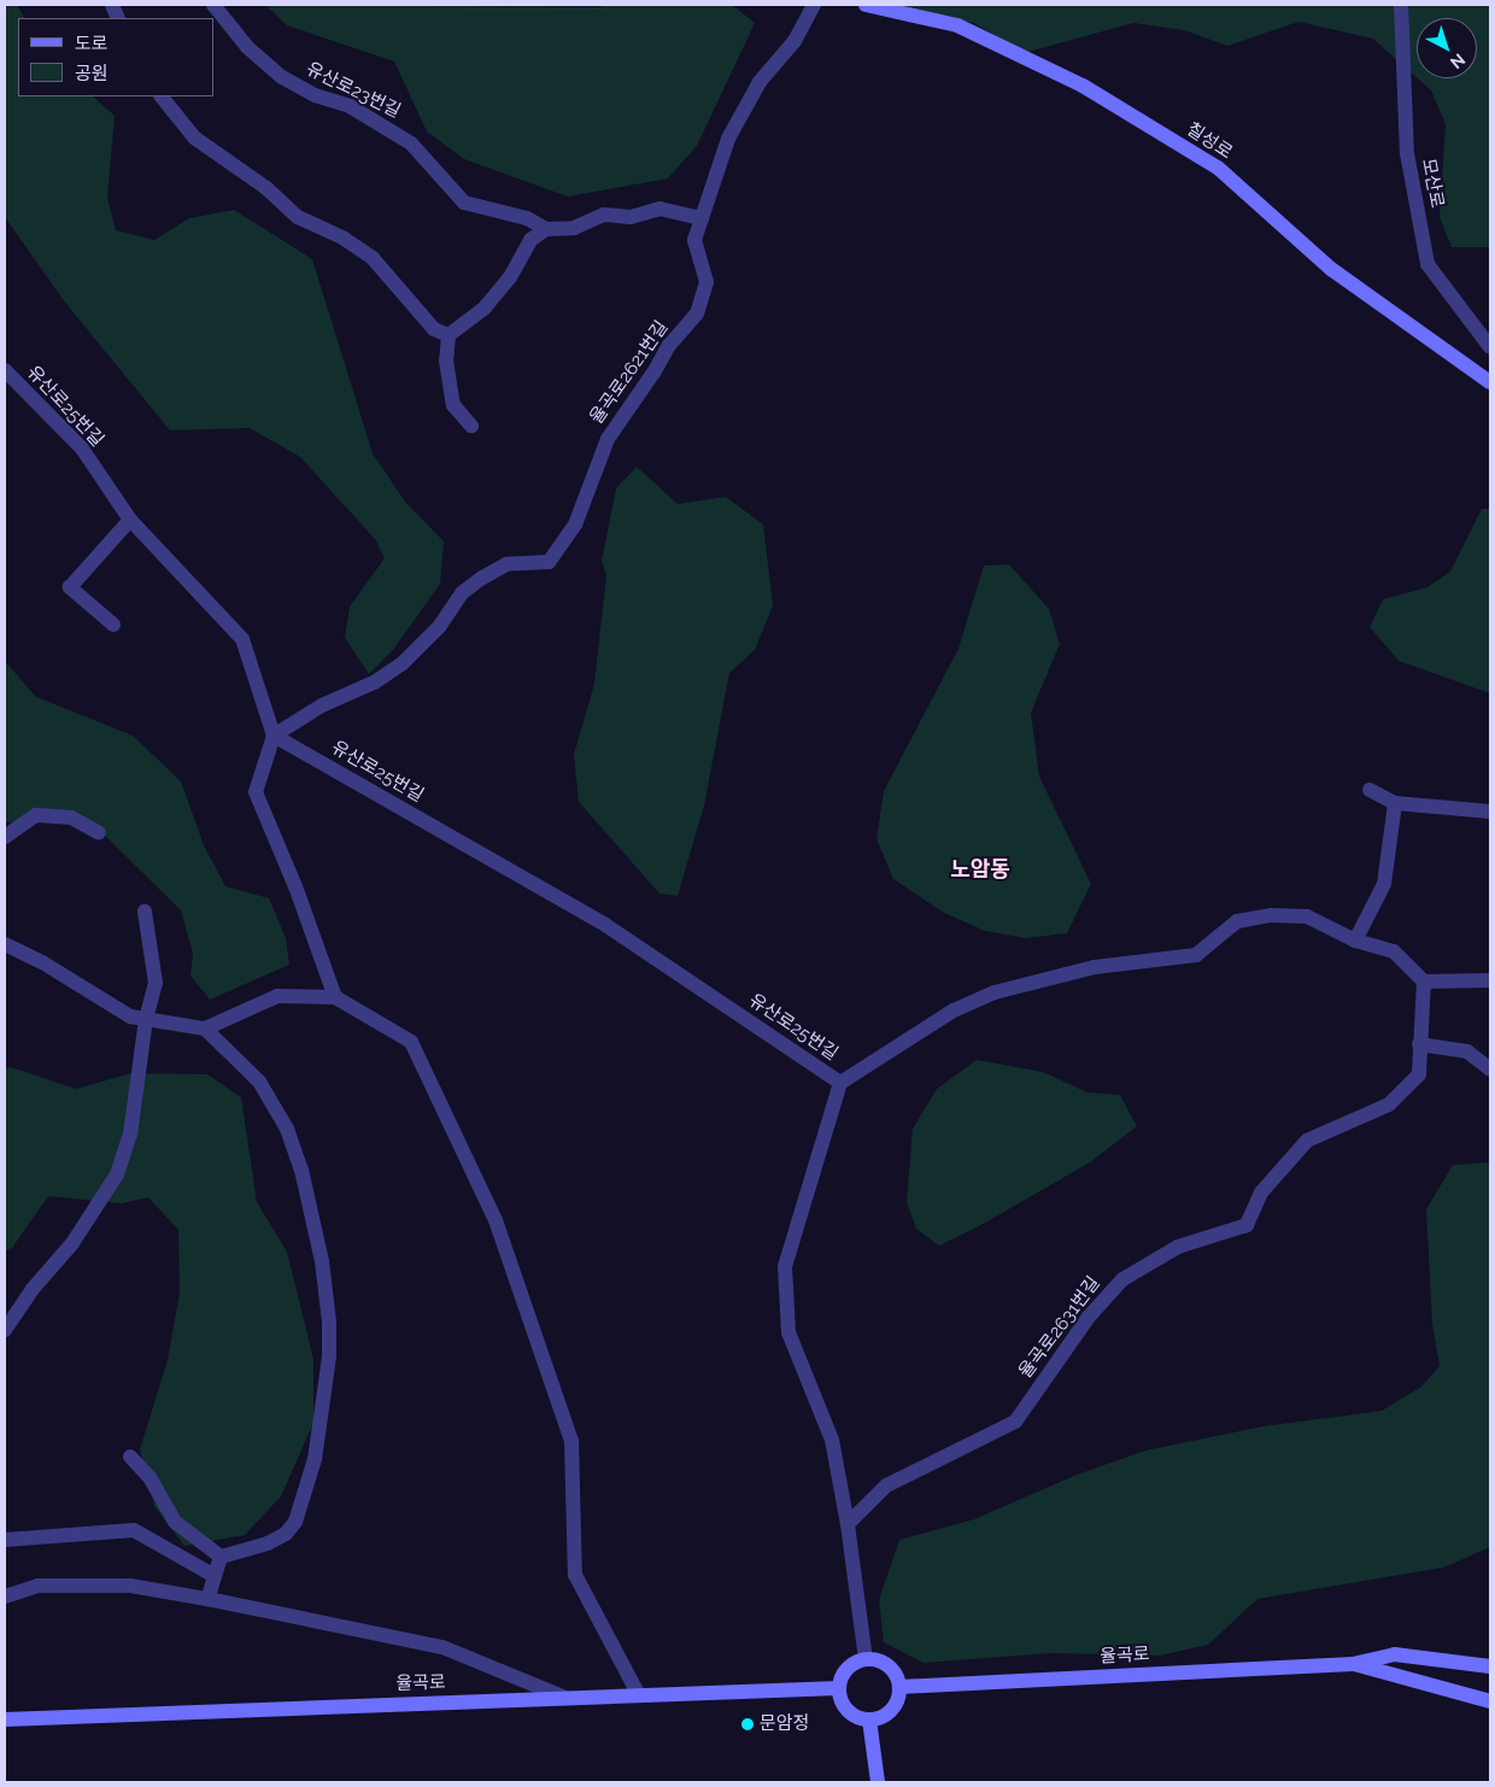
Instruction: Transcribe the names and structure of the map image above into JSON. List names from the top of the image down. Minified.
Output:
{"streets":{"street":["유산로23번길","칠성로","모산로","율곡로2621번길","유산로25번길","율곡로2631번길","율곡로"]},"crossings":[["율곡로2621번길","유산로25번길"]],"districts":["노암동"],"places":["문암정"],"legend":["도로","공원"],"north":"bottom right"}
